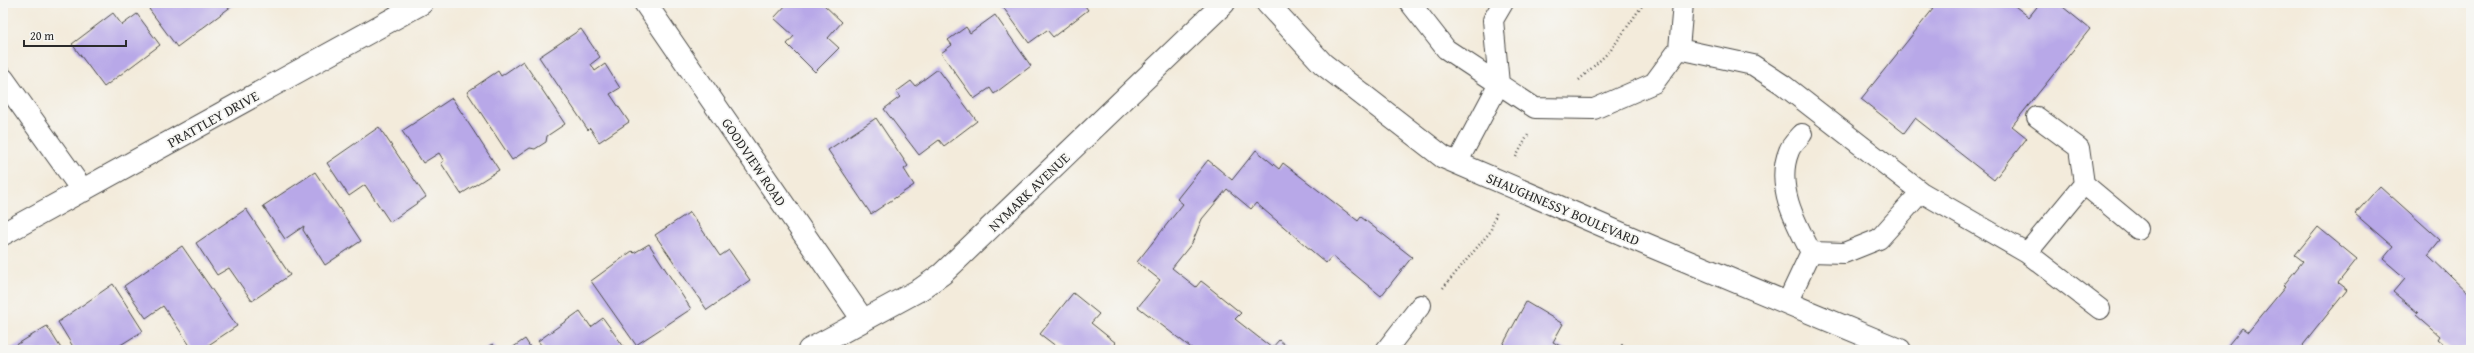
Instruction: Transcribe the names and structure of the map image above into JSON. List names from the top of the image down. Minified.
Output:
{"streets":{"street":["PRATTLEY DRIVE","GOODVIEW ROAD","NYMARK AVENUE","SHAUGHNESSY BOULEVARD"]},"crossings":[["GOODVIEW ROAD","NYMARK AVENUE"]],"scale_bar":"20 m"}
